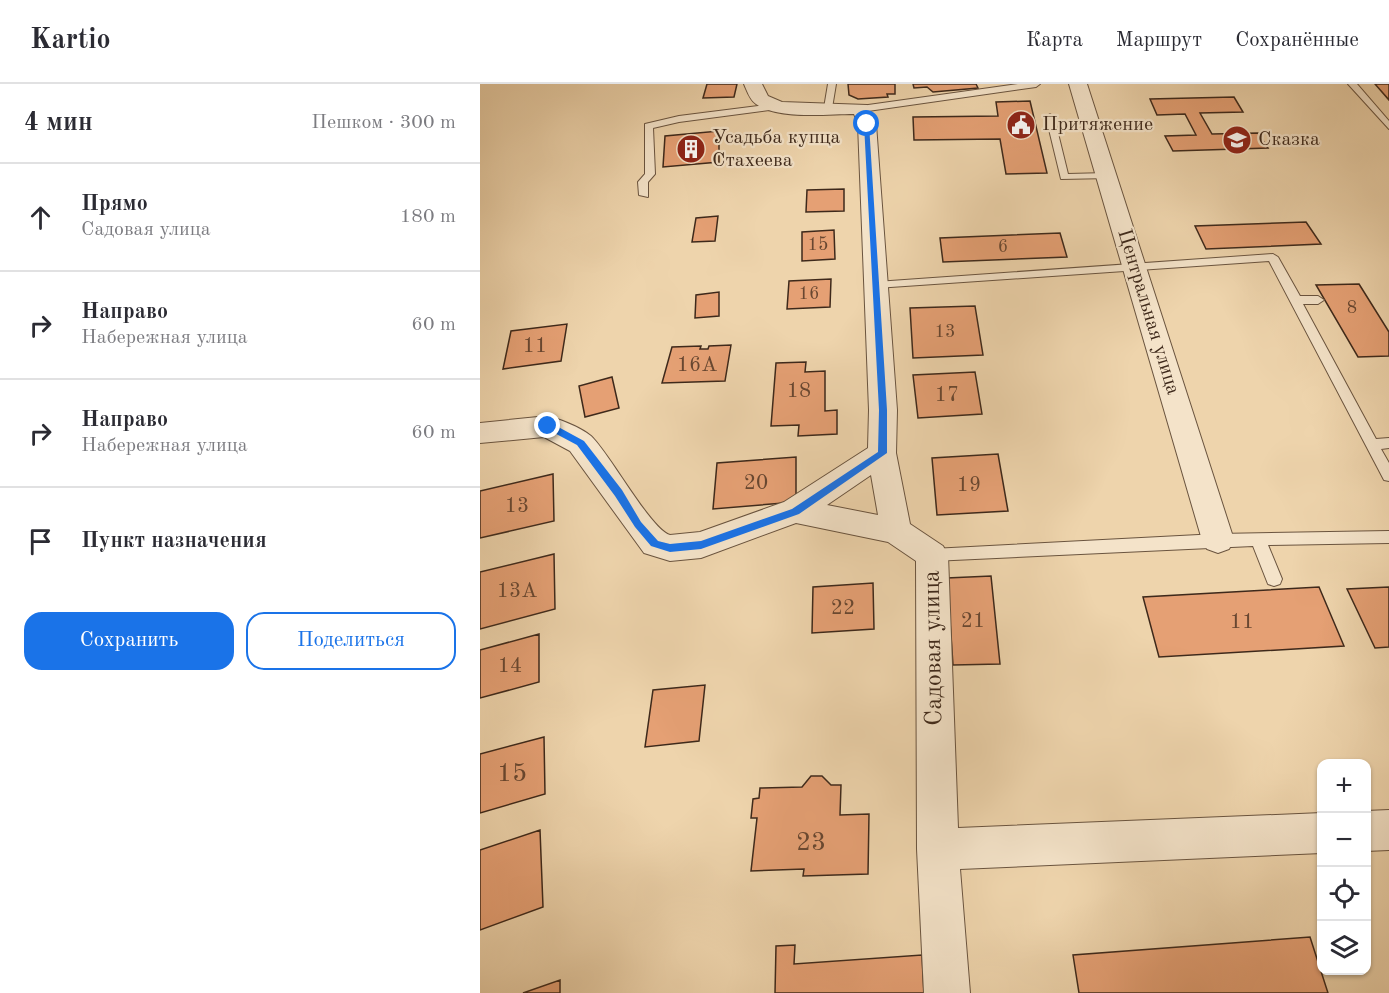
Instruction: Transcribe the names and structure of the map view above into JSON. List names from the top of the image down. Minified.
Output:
{"streets":{"street":["Центральная улица","Садовая улица"]},"places":{"public building":["Притяжение"],"school or university":["Сказка"],"building":["Усадьба купца Стахеева"]},"house_numbers":["15","6","16","8","13","11","16А","18","17","20","19","13","13А","22","21","11","14","15","23"],"page":{"header":"Kartio","nav":["Карта","Маршрут","Сохранённые"],"heading":["4 мин","Пешком · 300 m"],"list":[["Прямо","Садовая улица","180 m"],["Направо","Набережная улица","60 m"],["Направо","Набережная улица","60 m"],"Пункт назначения"],"buttons":["Сохранить","Поделиться"],"map_buttons":["+","−"]}}
